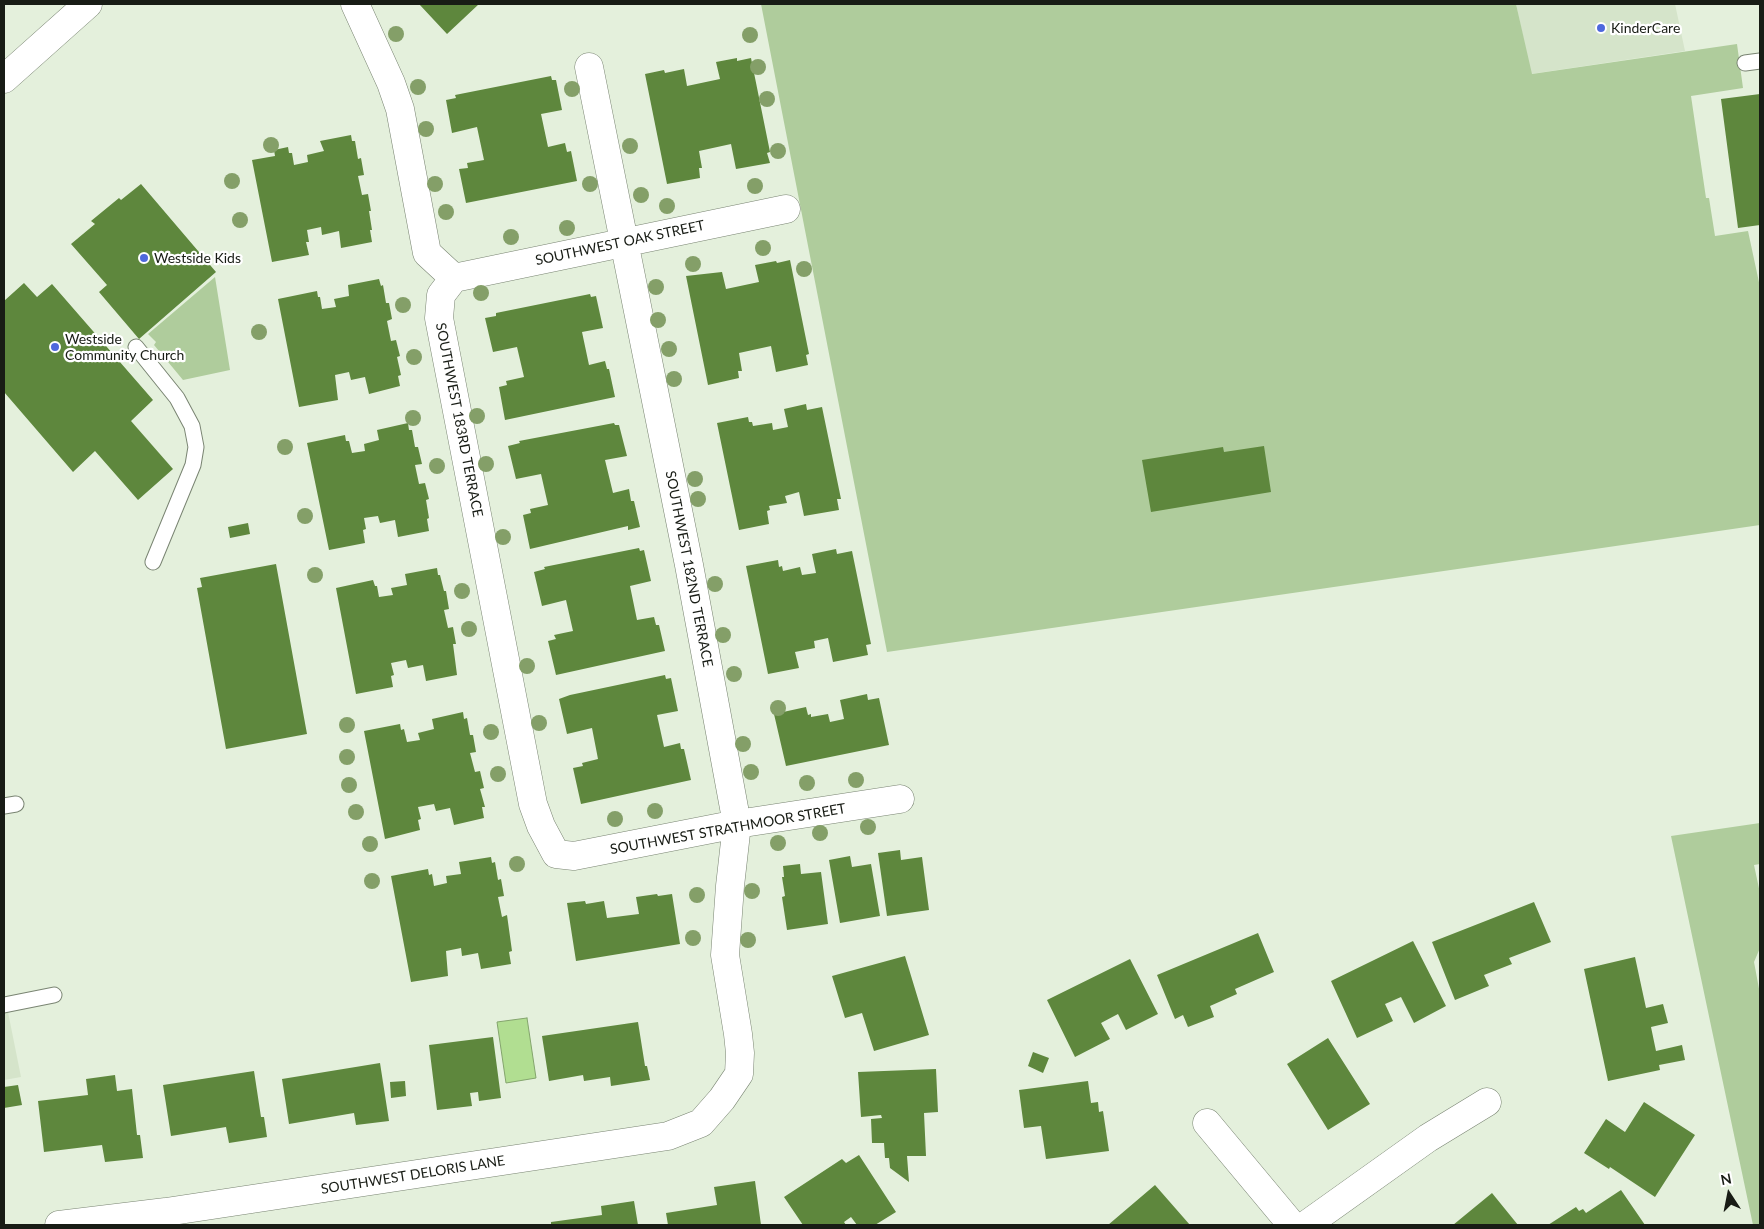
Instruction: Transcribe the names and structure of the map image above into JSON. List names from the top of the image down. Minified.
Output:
{"streets":{"street":["SOUTHWEST OAK STREET","SOUTHWEST 183RD TERRACE","SOUTHWEST 182ND TERRACE","SOUTHWEST STRATHMOOR STREET","SOUTHWEST DELORIS LANE"]},"crossings":[["SOUTHWEST OAK STREET","SOUTHWEST 183RD TERRACE"],["SOUTHWEST OAK STREET","SOUTHWEST 182ND TERRACE"],["SOUTHWEST 183RD TERRACE","SOUTHWEST STRATHMOOR STREET"],["SOUTHWEST 182ND TERRACE","SOUTHWEST STRATHMOOR STREET"],["SOUTHWEST 182ND TERRACE","SOUTHWEST DELORIS LANE"]],"places":["KinderCare","Westside Kids","Westside Community Church"],"north":"top"}
